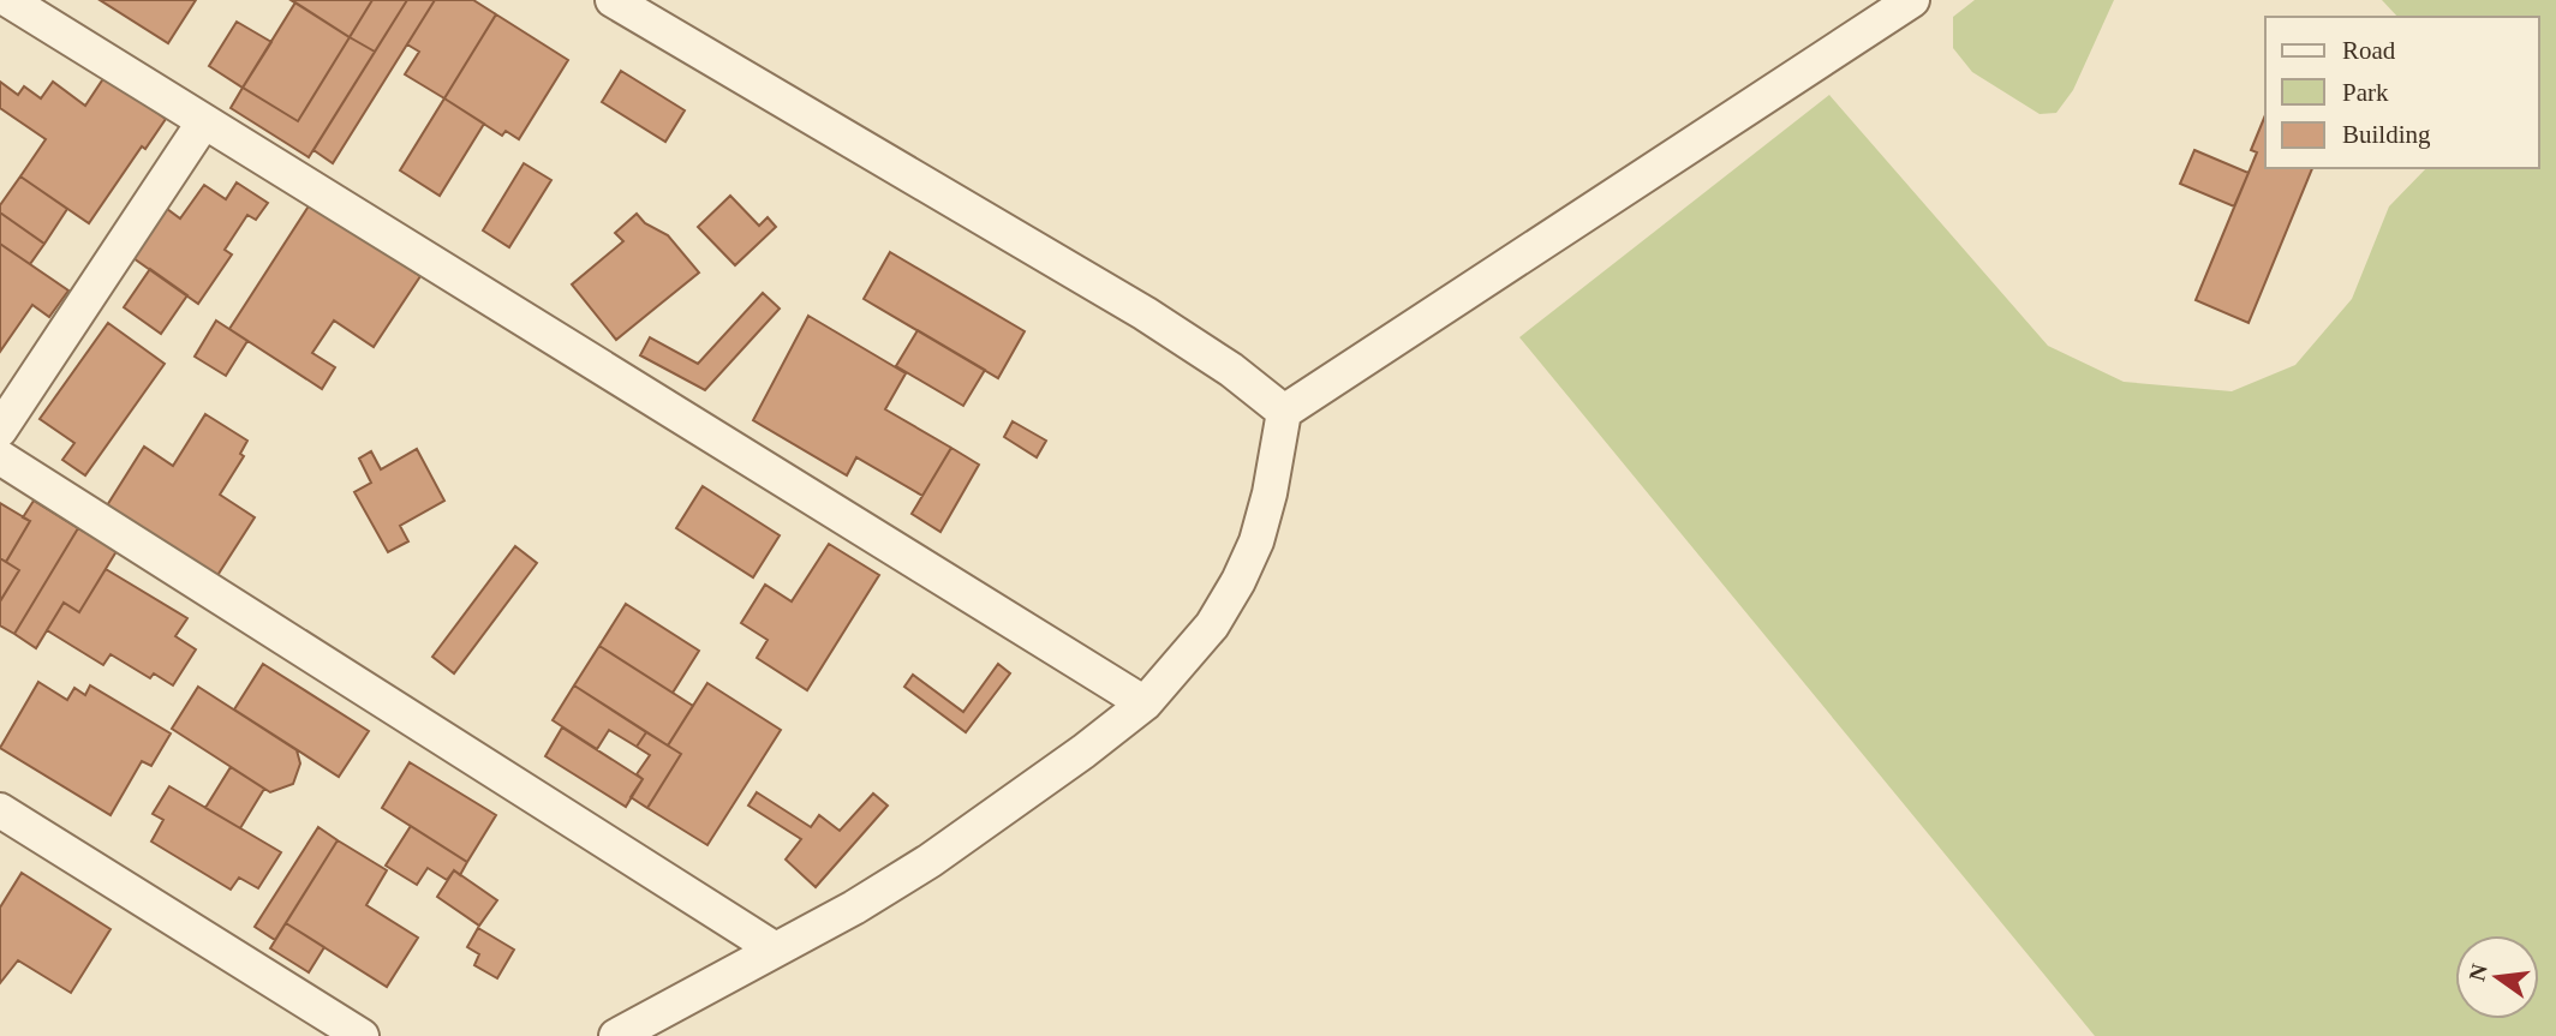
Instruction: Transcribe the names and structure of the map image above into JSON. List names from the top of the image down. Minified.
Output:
{"legend":["Road","Park","Building"],"north":"left"}
